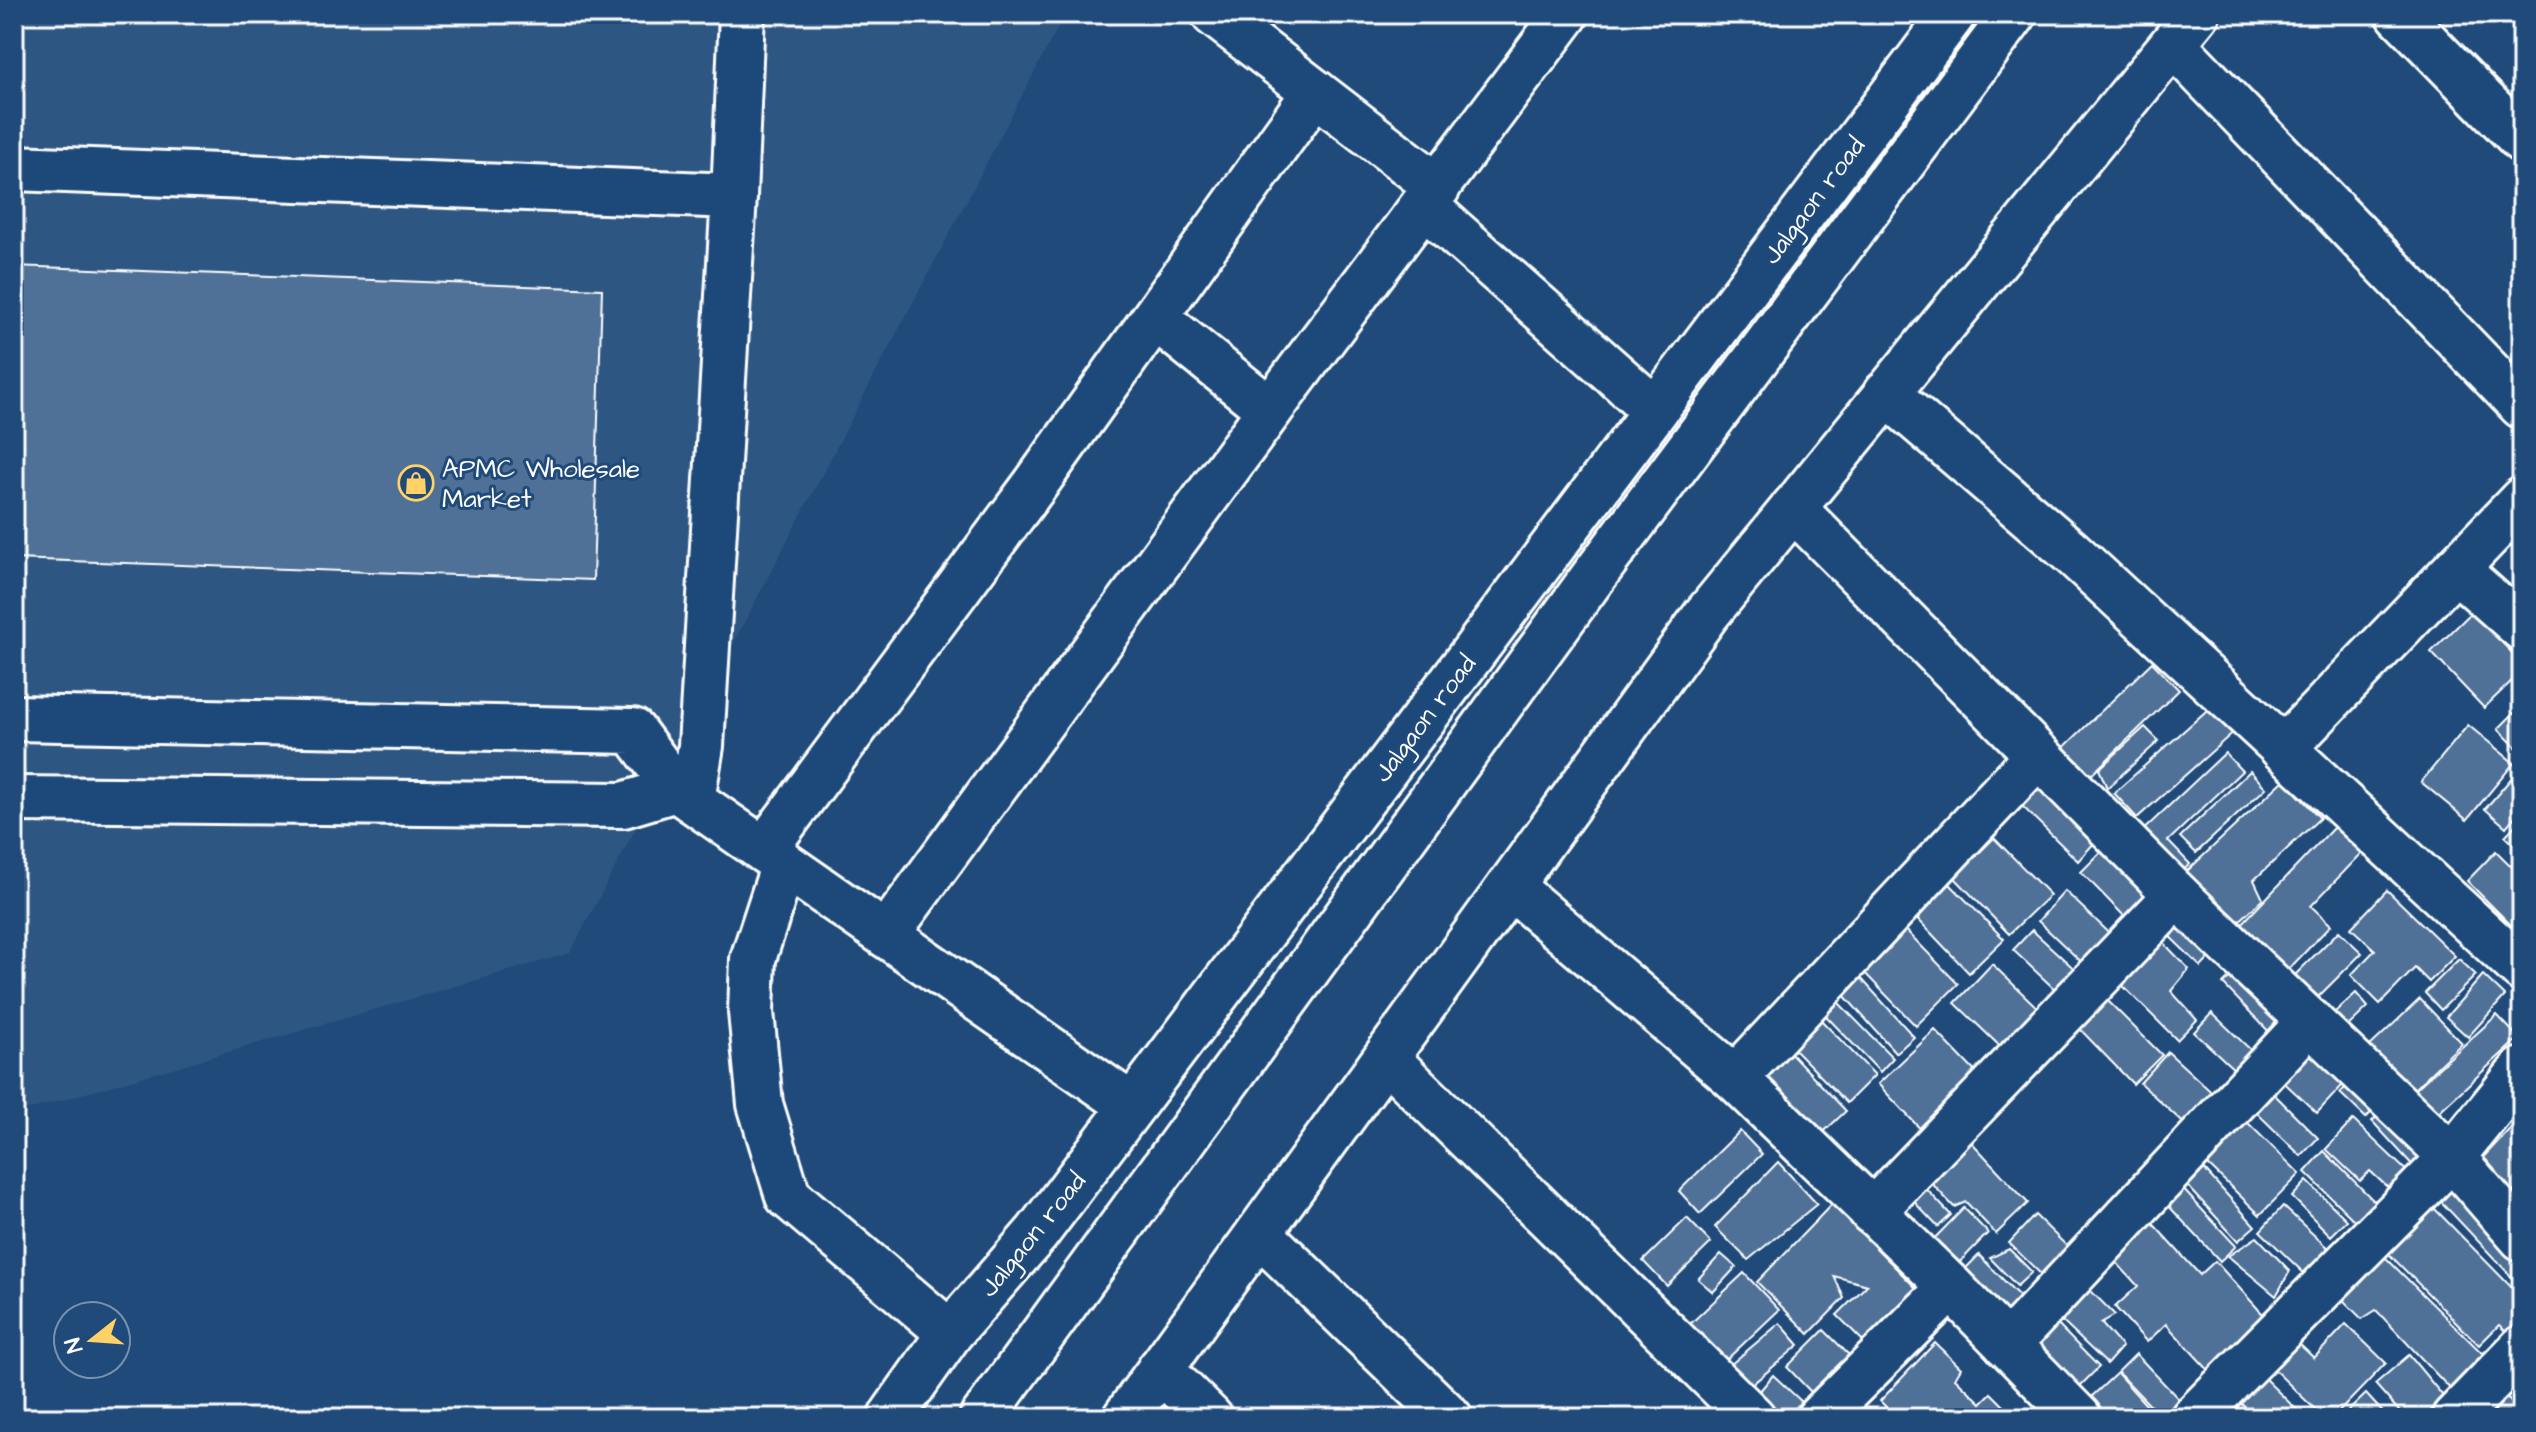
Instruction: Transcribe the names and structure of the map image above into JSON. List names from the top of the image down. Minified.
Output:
{"streets":{"main road":["Jalgaon road"]},"places":{"shop":["APMC Wholesale Market"]},"north":"left"}
